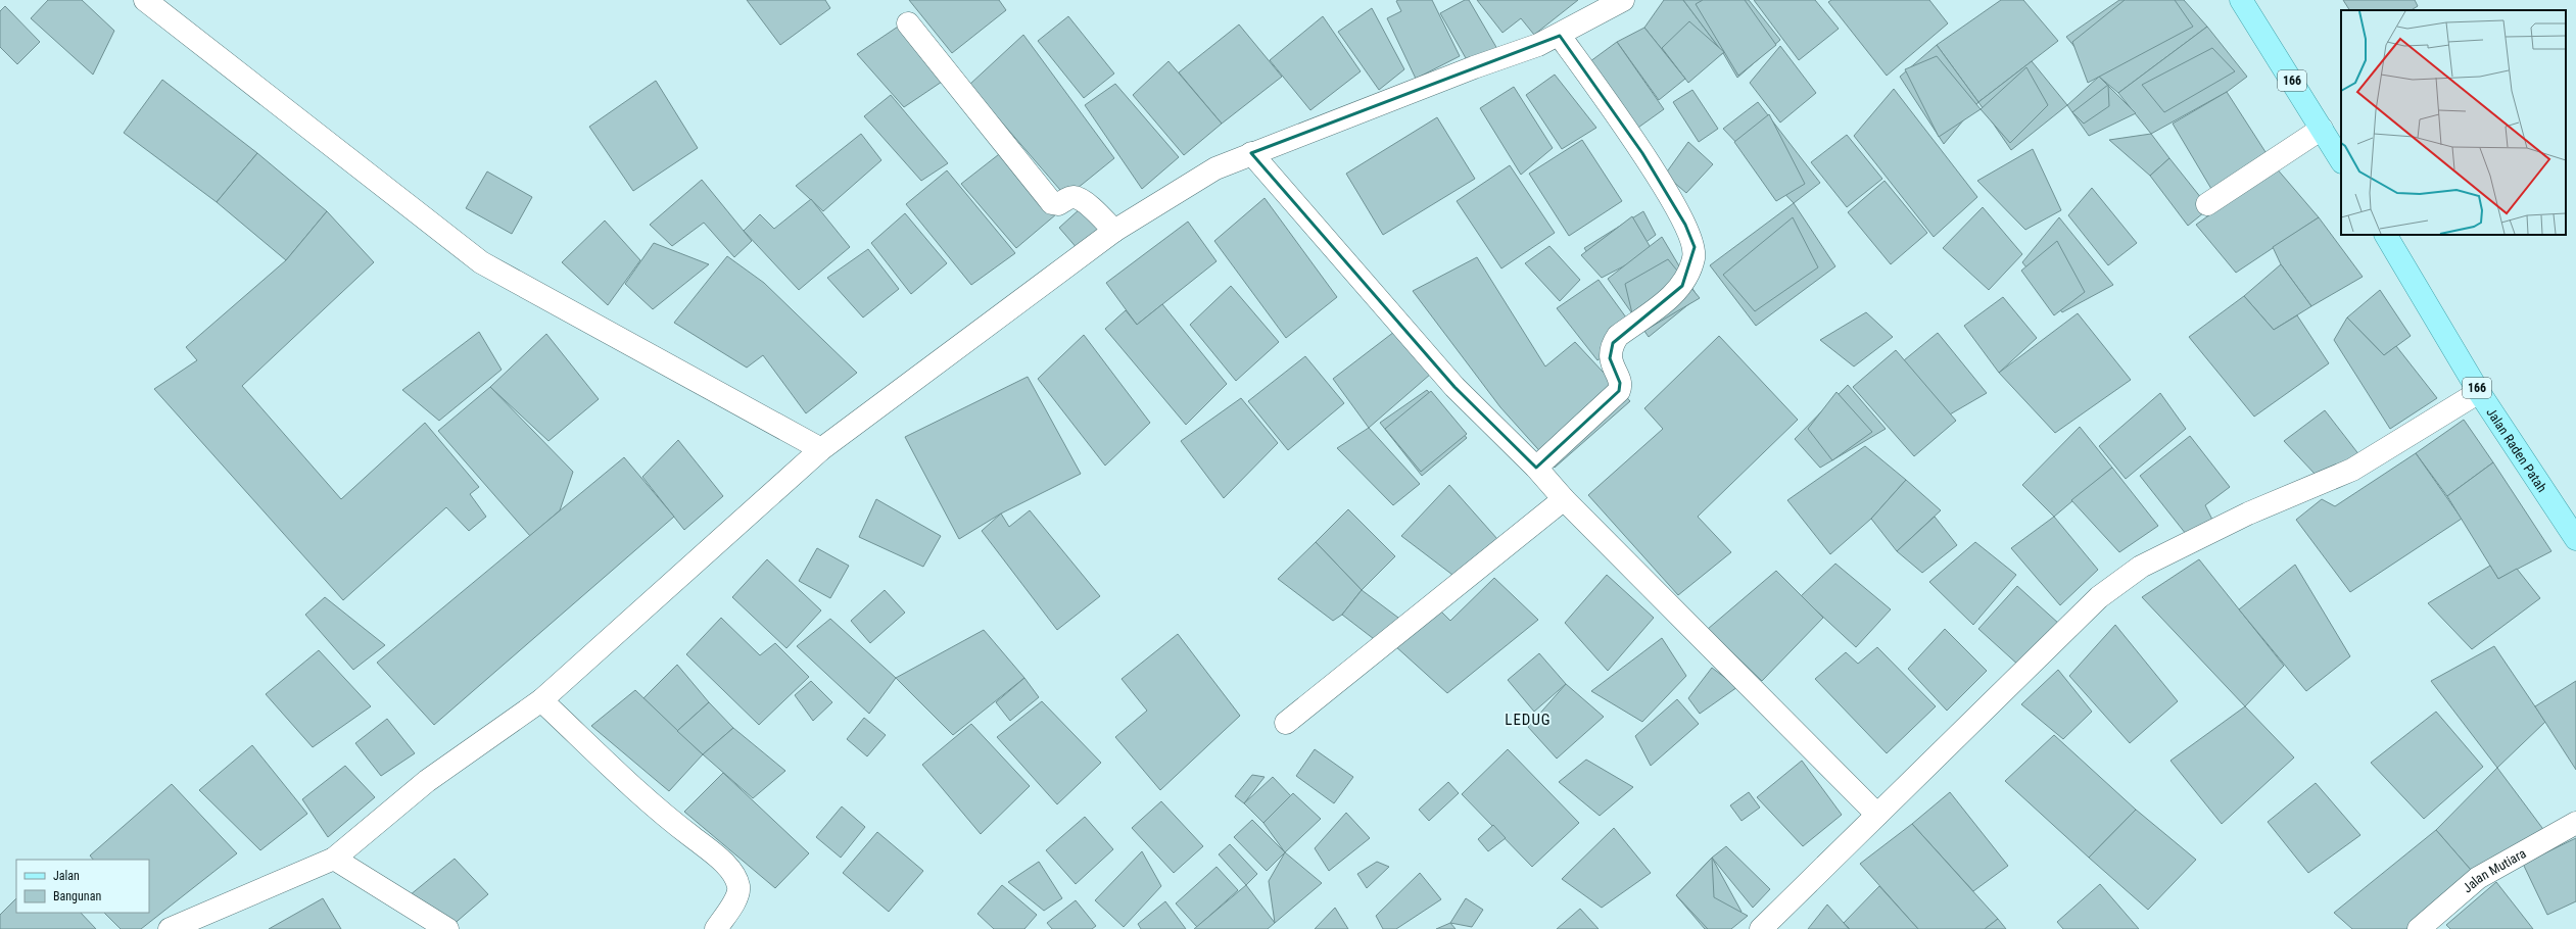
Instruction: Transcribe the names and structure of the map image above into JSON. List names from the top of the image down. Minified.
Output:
{"streets":{"main road":["166","Jalan Raden Patah"],"street":["Jalan Mutiara"]},"districts":["LEDUG"],"legend":["Jalan","Bangunan"]}
